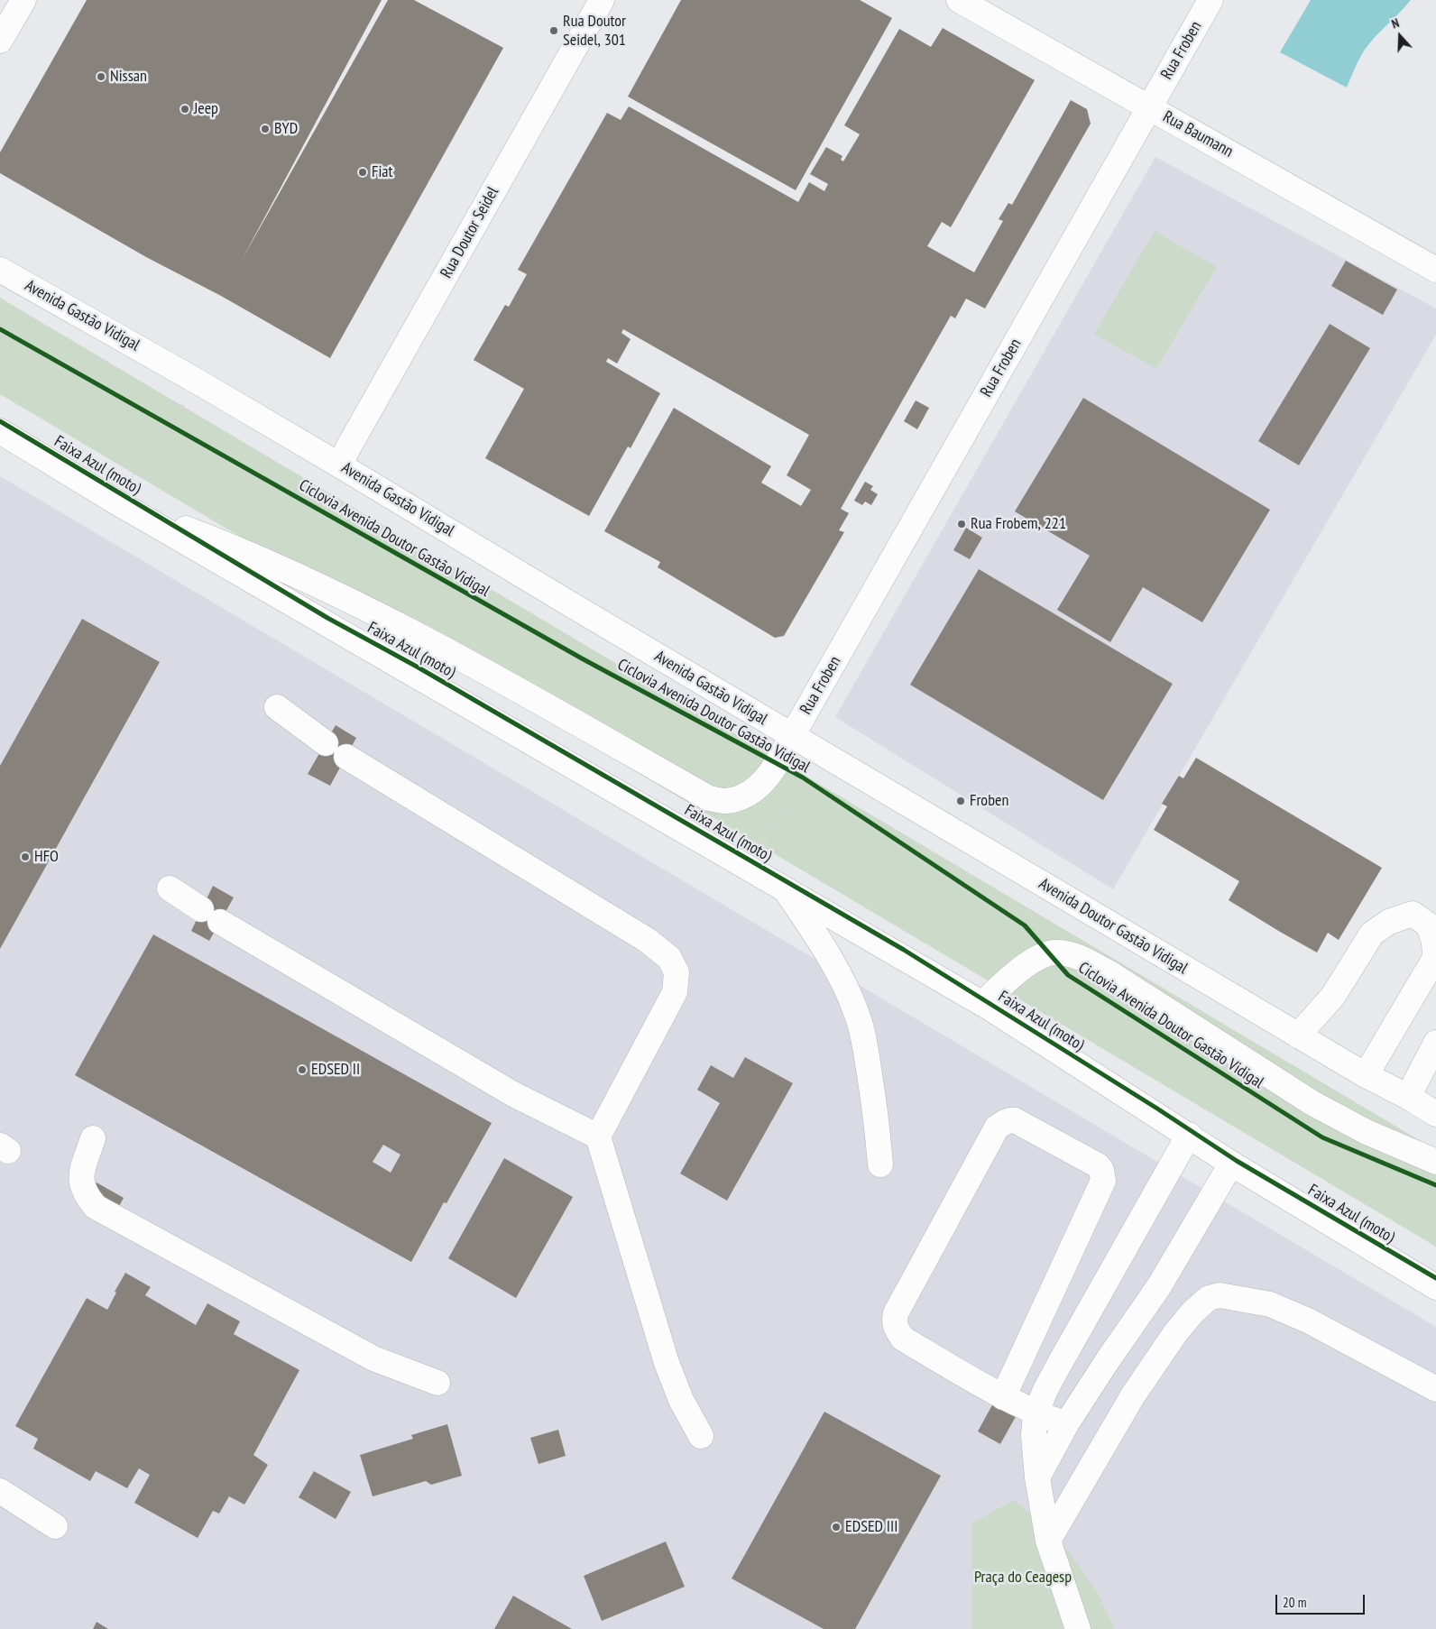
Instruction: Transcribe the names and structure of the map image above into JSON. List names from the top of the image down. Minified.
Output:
{"streets":{"main road":["Rua Froben","Rua Baumann","Rua Doutor Seidel","Avenida Gastão Vidigal","Faixa Azul (moto)","Avenida Doutor Gastão Vidigal"],"cycle path":["Ciclovia Avenida Doutor Gastão Vidigal"]},"crossings":[["Rua Froben","Rua Baumann"],["Rua Froben","Avenida Gastão Vidigal"],["Rua Froben","Faixa Azul (moto)"],["Rua Froben","Ciclovia Avenida Doutor Gastão Vidigal"],["Rua Froben","Avenida Doutor Gastão Vidigal"],["Rua Doutor Seidel","Avenida Gastão Vidigal"],["Avenida Gastão Vidigal","Avenida Doutor Gastão Vidigal"]],"parks":["Praça do Ceagesp"],"places":["Rua Doutor Seidel, 301","Nissan","Jeep","BYD","Fiat","Rua Frobem, 221","Froben","HFO","EDSED II","EDSED III"],"scale_bar":"20 m","north":"top"}
